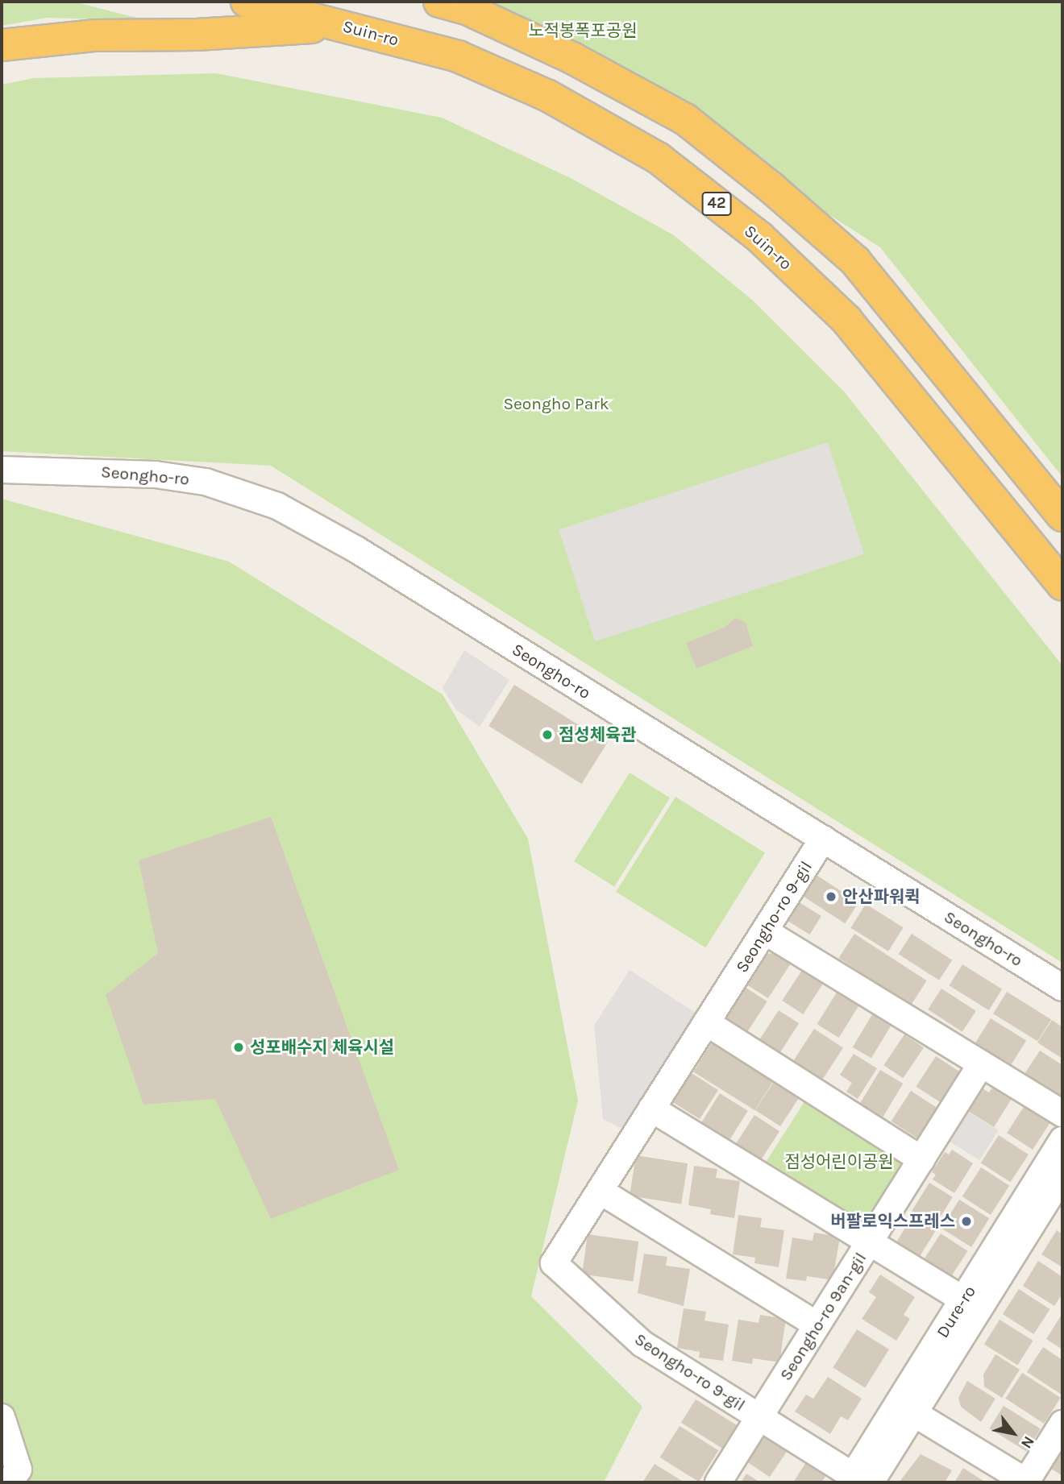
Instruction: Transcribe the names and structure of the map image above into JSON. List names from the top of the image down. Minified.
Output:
{"streets":{"highway":["Suin-ro","42"],"street":["Seongho-ro","Seongho-ro 9-gil","Dure-ro","Seongho-ro 9an-gil"]},"crossings":[["Seongho-ro","Seongho-ro 9-gil"],["Seongho-ro 9-gil","Dure-ro"],["Seongho-ro 9-gil","Seongho-ro 9an-gil"]],"parks":["노적봉폭포공원","Seongho Park","점성어린이공원"],"places":["점성체육관","안산파워퀵","성포배수지 체육시설","버팔로익스프레스"],"north":"bottom right"}
